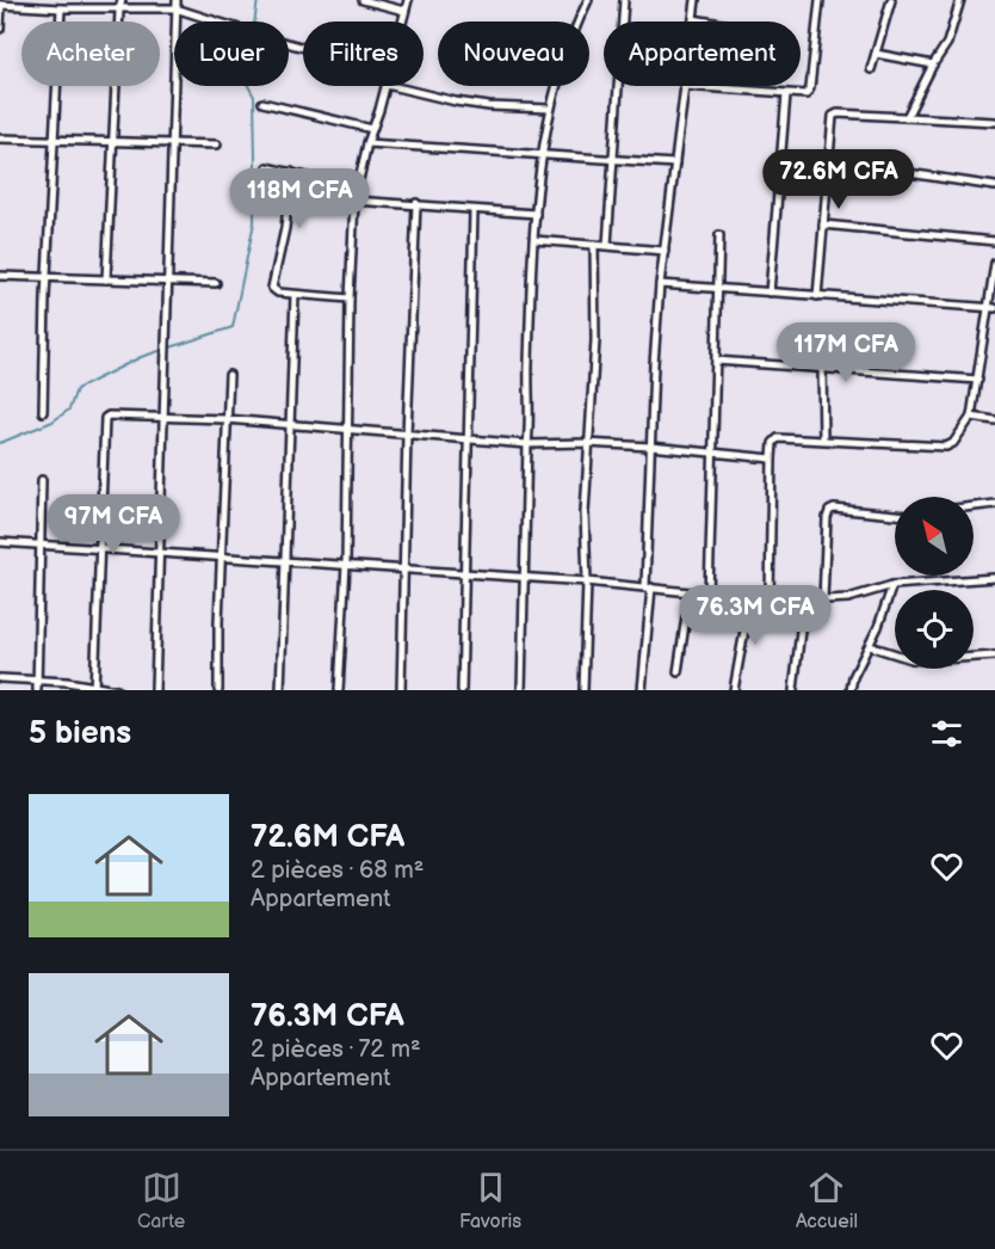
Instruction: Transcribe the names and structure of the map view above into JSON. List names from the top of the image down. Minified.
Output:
{"north":"top left","page":{"chip":["Acheter","Louer","Filtres","Nouveau","Appartement"],"price":["72.6M CFA","118M CFA","117M CFA","97M CFA","76.3M CFA"],"heading":"5 biens","list":[{"name":"72.6M CFA","note":"2 pièces · 68 m² · Appartement"},{"name":"76.3M CFA","note":"2 pièces · 72 m² · Appartement"}],"tabs":["Carte","Favoris","Accueil"]}}
